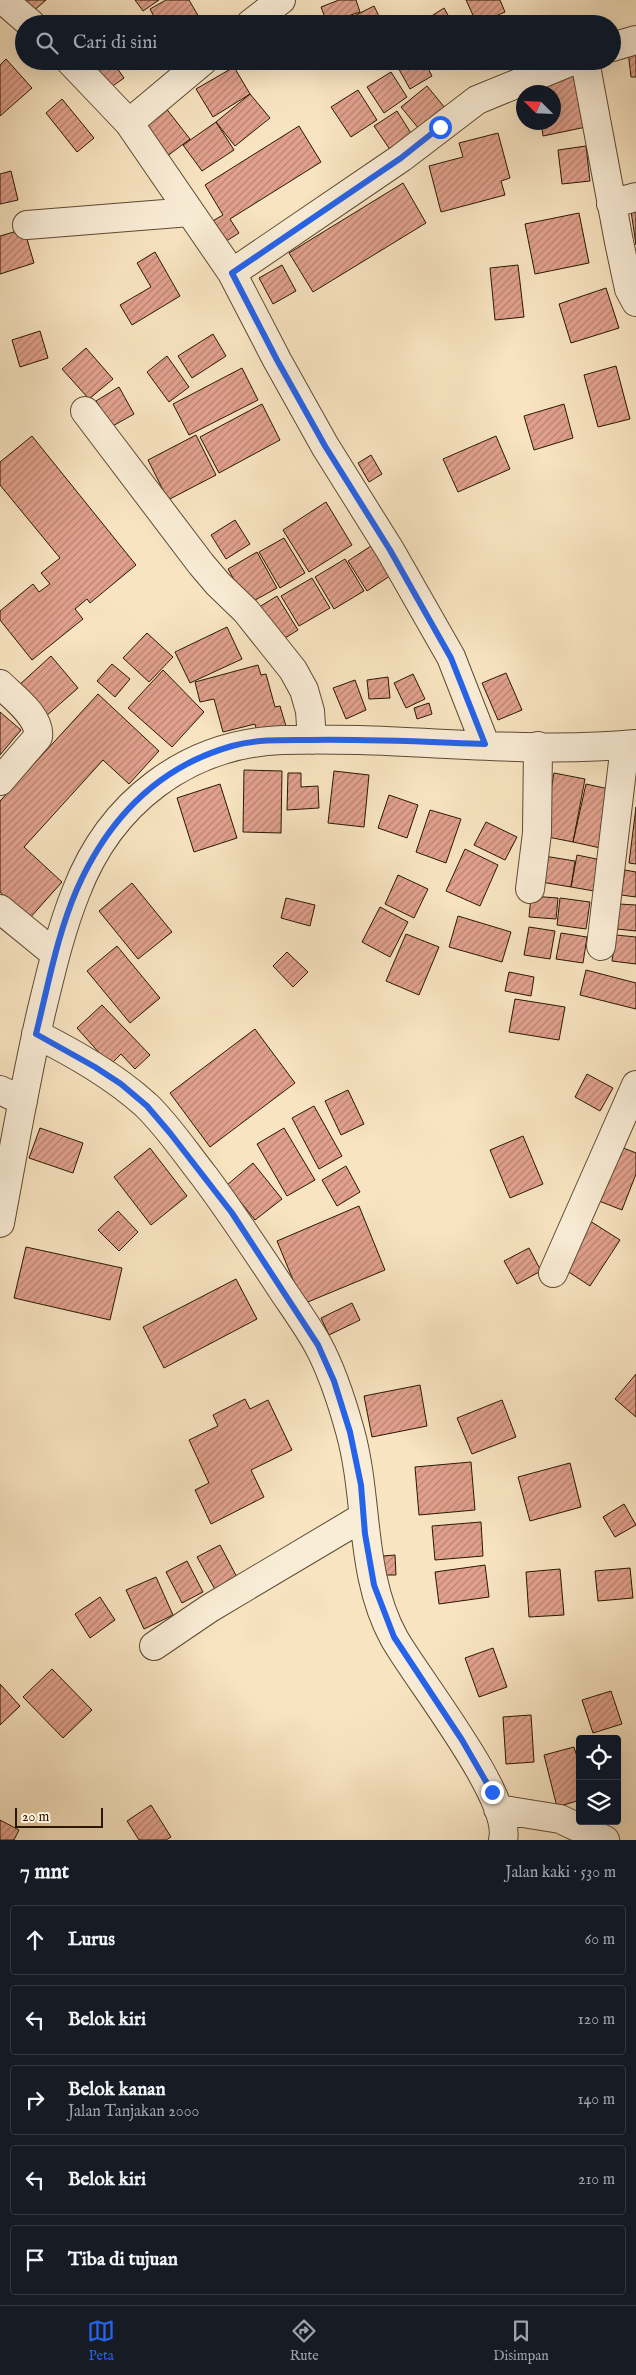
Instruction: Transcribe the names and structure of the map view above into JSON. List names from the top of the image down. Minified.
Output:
{"scale_bar":"20 m","north":"top left","page":{"search":"Cari di sini","scale":"20 m","heading":["7 mnt","Jalan kaki · 530 m"],"list":[["Lurus","60 m"],["Belok kiri","120 m"],["Belok kanan","Jalan Tanjakan 2000","140 m"],["Belok kiri","210 m"],"Tiba di tujuan"],"nav":["Peta","Rute","Disimpan"]}}
